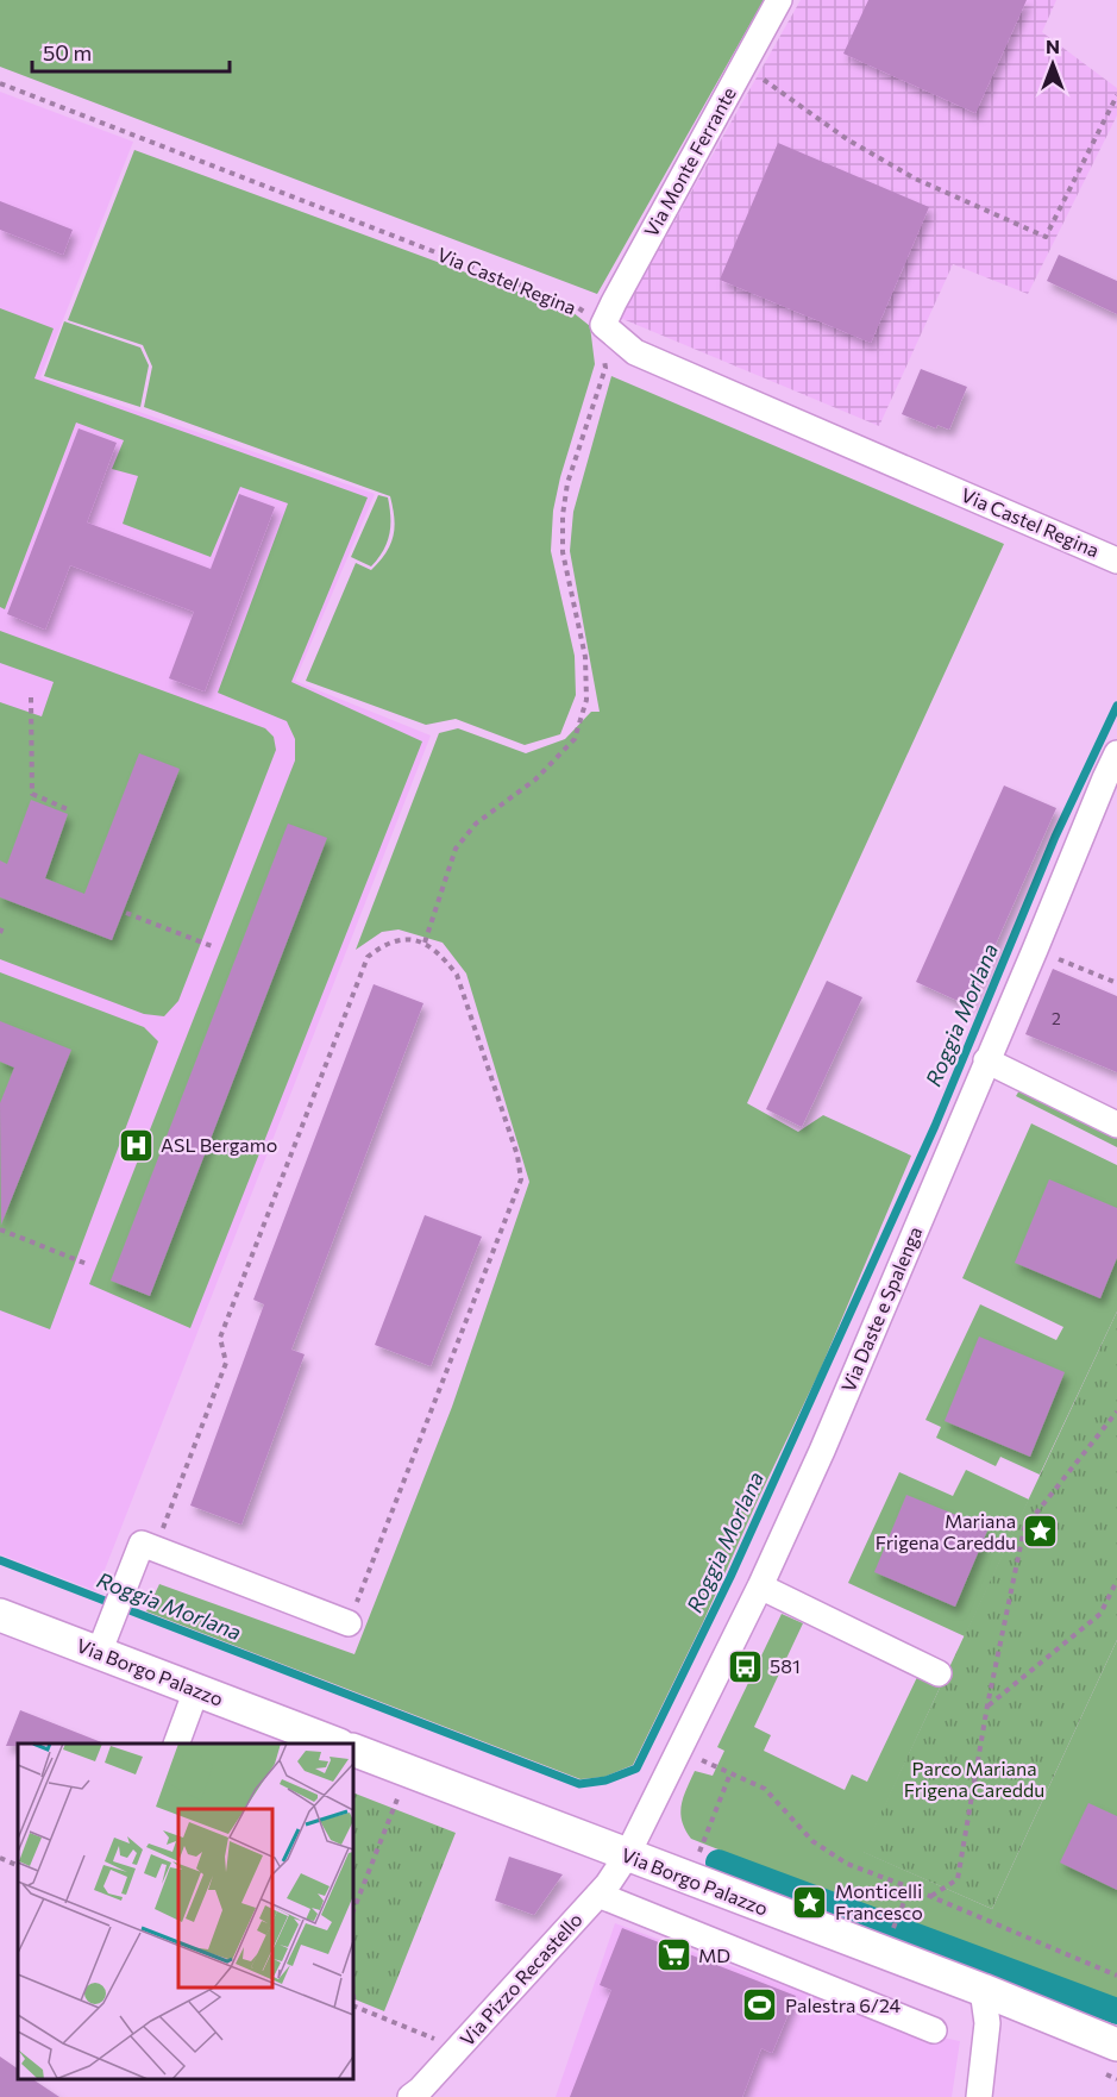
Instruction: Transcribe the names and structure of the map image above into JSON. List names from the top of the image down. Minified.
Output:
{"streets":{"main road":["Via Borgo Palazzo"],"street":["Via Monte Ferrante","Via Castel Regina","Via Daste e Spalenga","Via Pizzo Recastello"]},"crossings":[["Via Monte Ferrante","Via Castel Regina"],["Via Daste e Spalenga","Via Borgo Palazzo"],["Via Daste e Spalenga","Via Pizzo Recastello"],["Via Borgo Palazzo","Via Pizzo Recastello"]],"water":["Roggia Morlana"],"parks":["Parco Mariana Frigena Careddu"],"places":{"hospital":["ASL Bergamo"],"place":["Mariana Frigena Careddu","Monticelli Francesco"],"bus stop":["581"],"supermarket":["MD"],"sports":["Palestra 6/24"]},"house_numbers":["2"],"scale_bar":"50 m","north":"top"}
